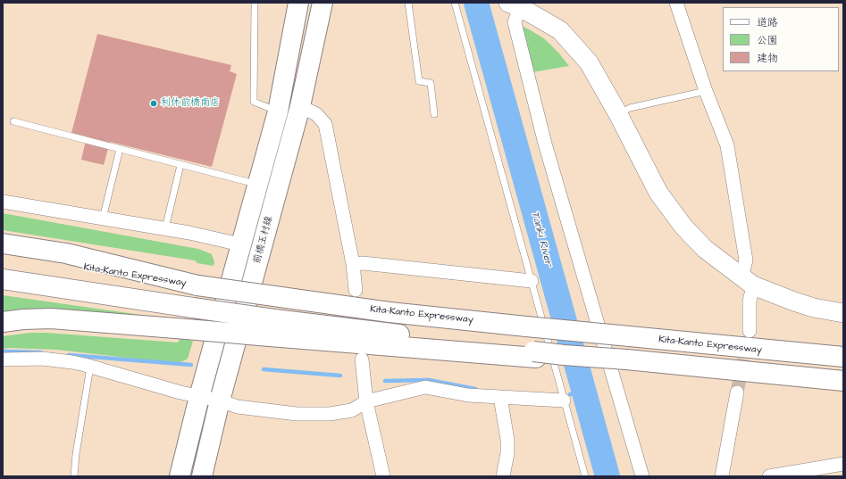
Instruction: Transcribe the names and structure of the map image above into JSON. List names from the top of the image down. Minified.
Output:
{"streets":{"main road":["前橋玉村線","Kita-Kanto Expressway"]},"water":["Tanki River"],"places":["利休前橋南店"],"legend":["道路","公園","建物"]}
